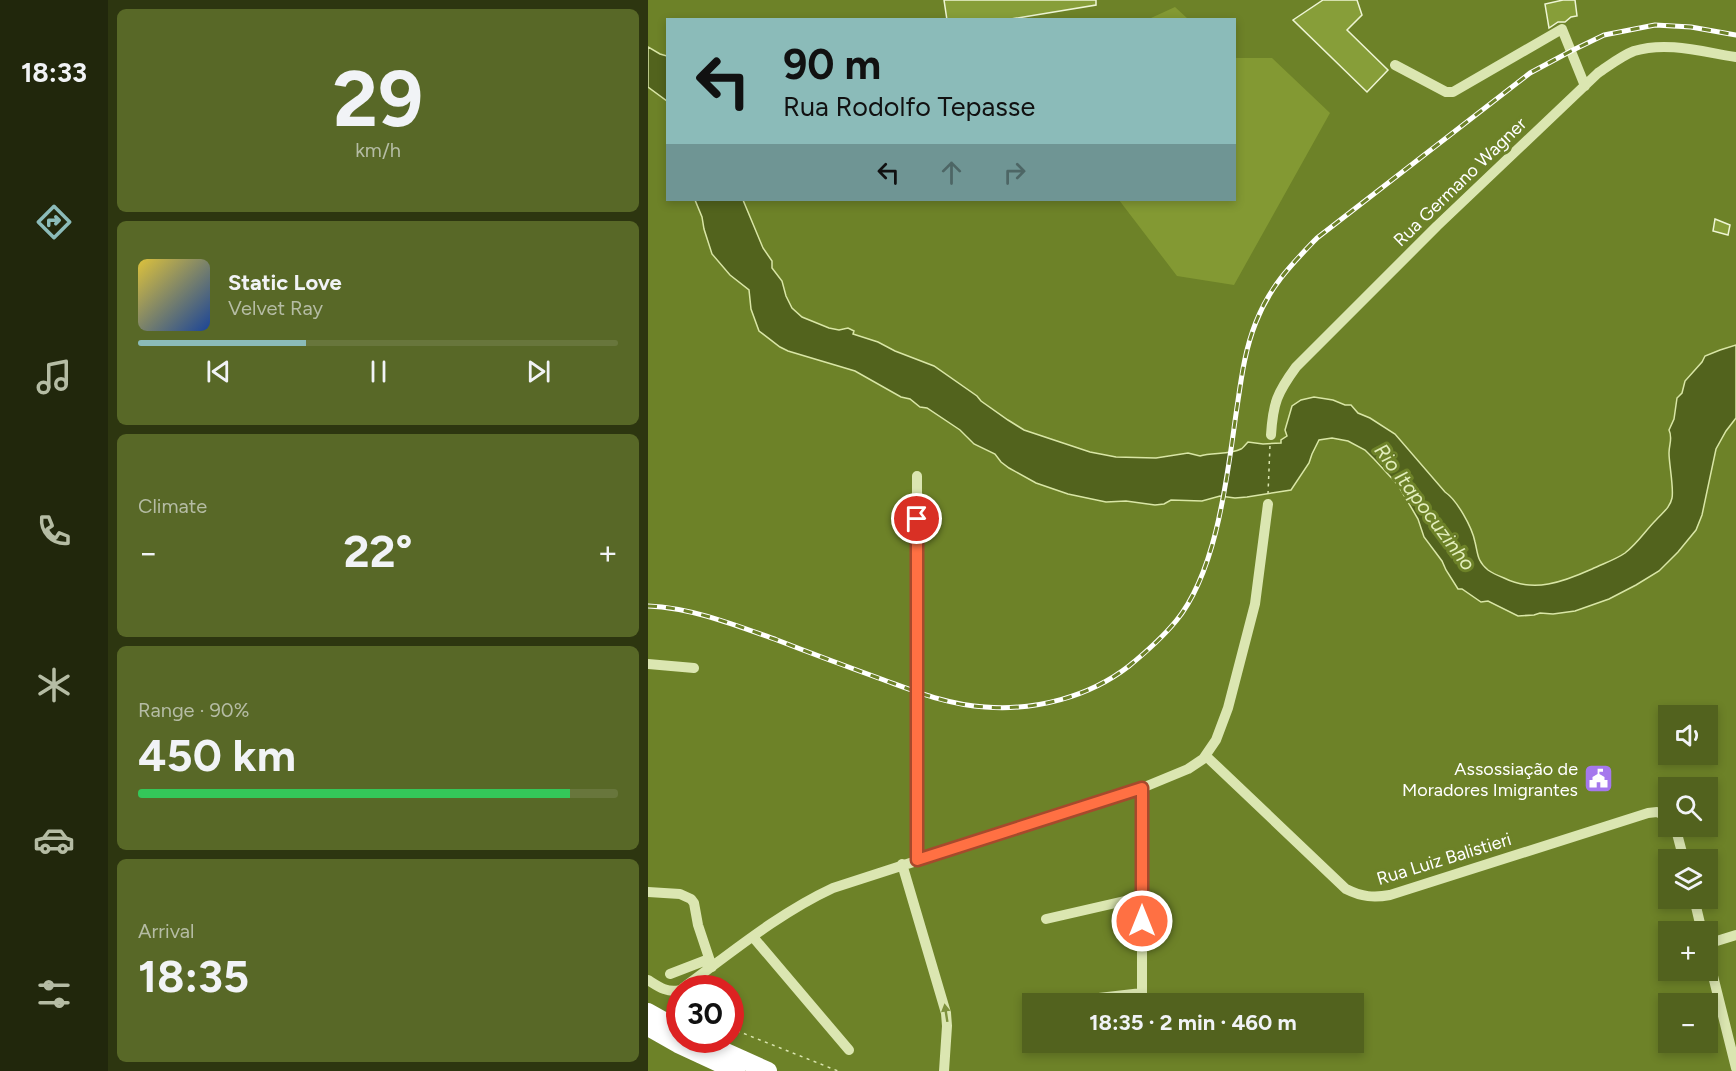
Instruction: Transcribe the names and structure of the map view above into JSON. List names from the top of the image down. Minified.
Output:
{"streets":{"street":["Rua Germano Wagner","Rua Luiz Balistieri"]},"water":["Rio Itapocuzinho"],"places":{"public building":["Assossiação de Moradores Imigrantes"]},"page":{"tabs":"18:33","tile":[["29","km/h"],"Climate",["Range · 90%","450 km"],["Arrival","18:35"]],"turn":["90 m","Rua Rodolfo Tepasse"],"song":["Static Love","Velvet Ray"],"heat":["−","22°","+"],"map_buttons":["+","−"],"limit":"30","trip":"18:35 · 2 min · 460 m"}}
